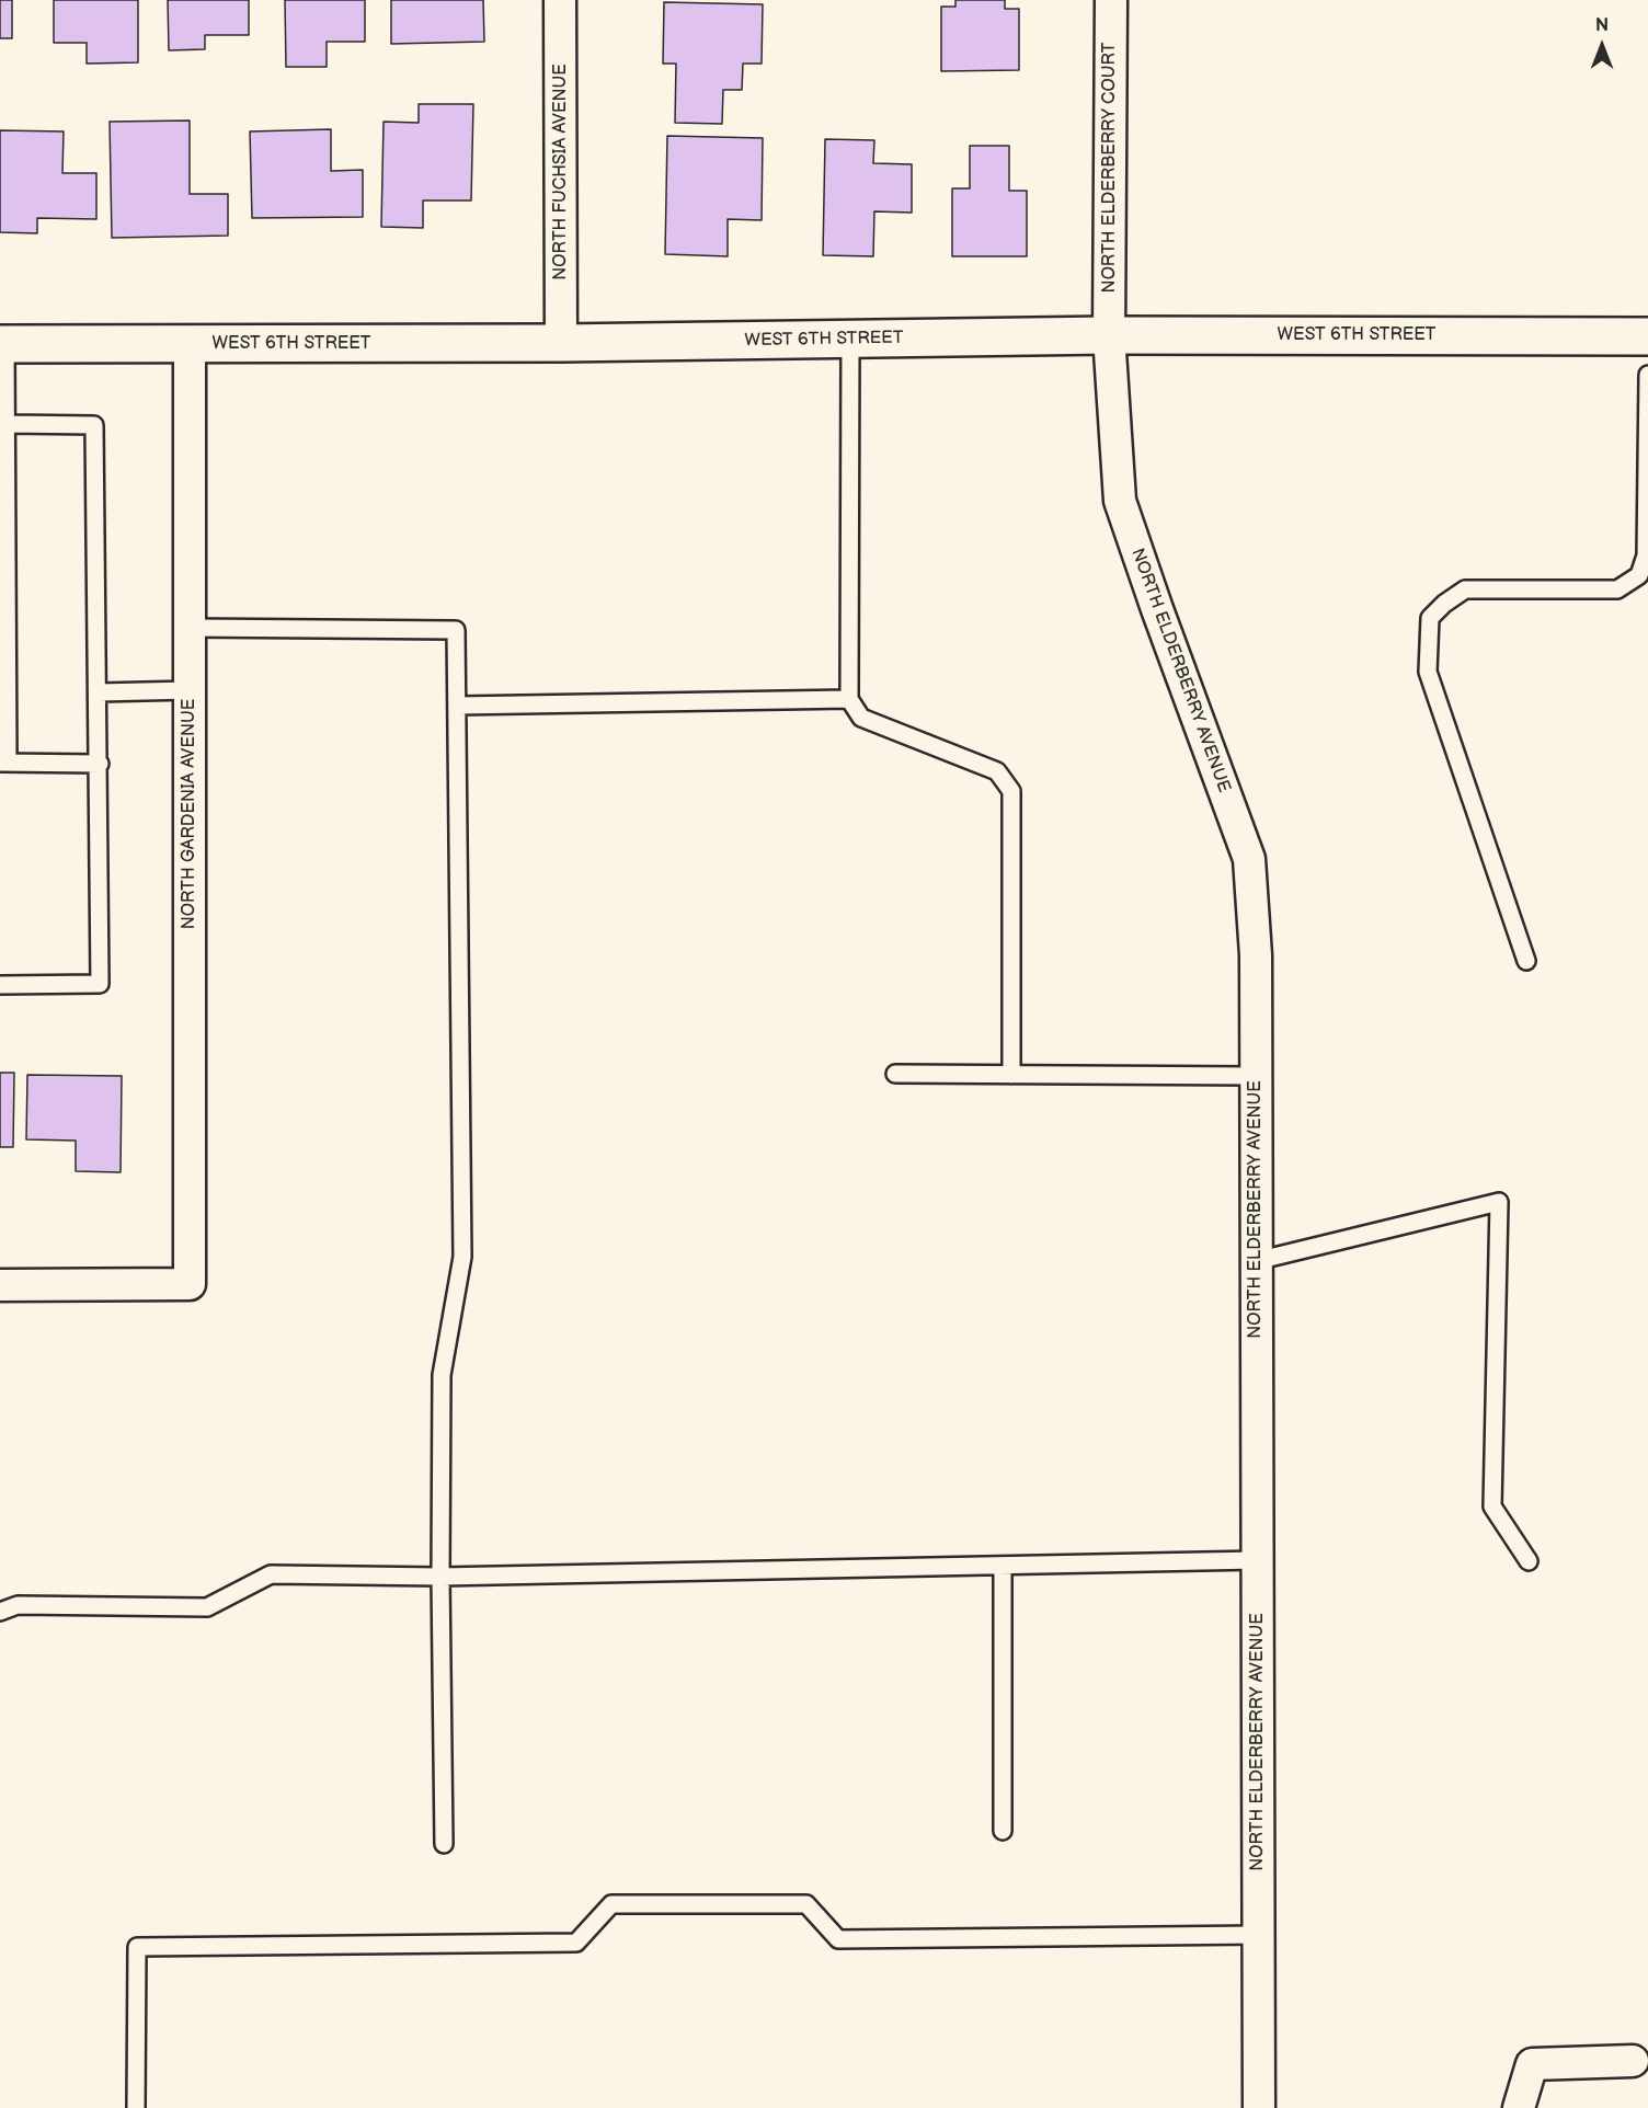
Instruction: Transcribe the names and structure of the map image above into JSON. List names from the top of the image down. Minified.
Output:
{"streets":{"street":["NORTH ELDERBERRY COURT","NORTH FUCHSIA AVENUE","WEST 6TH STREET","NORTH ELDERBERRY AVENUE","NORTH GARDENIA AVENUE"]},"crossings":[["NORTH ELDERBERRY COURT","WEST 6TH STREET"],["NORTH ELDERBERRY COURT","NORTH ELDERBERRY AVENUE"],["NORTH FUCHSIA AVENUE","WEST 6TH STREET"],["WEST 6TH STREET","NORTH ELDERBERRY AVENUE"],["WEST 6TH STREET","NORTH GARDENIA AVENUE"]],"north":"top"}
